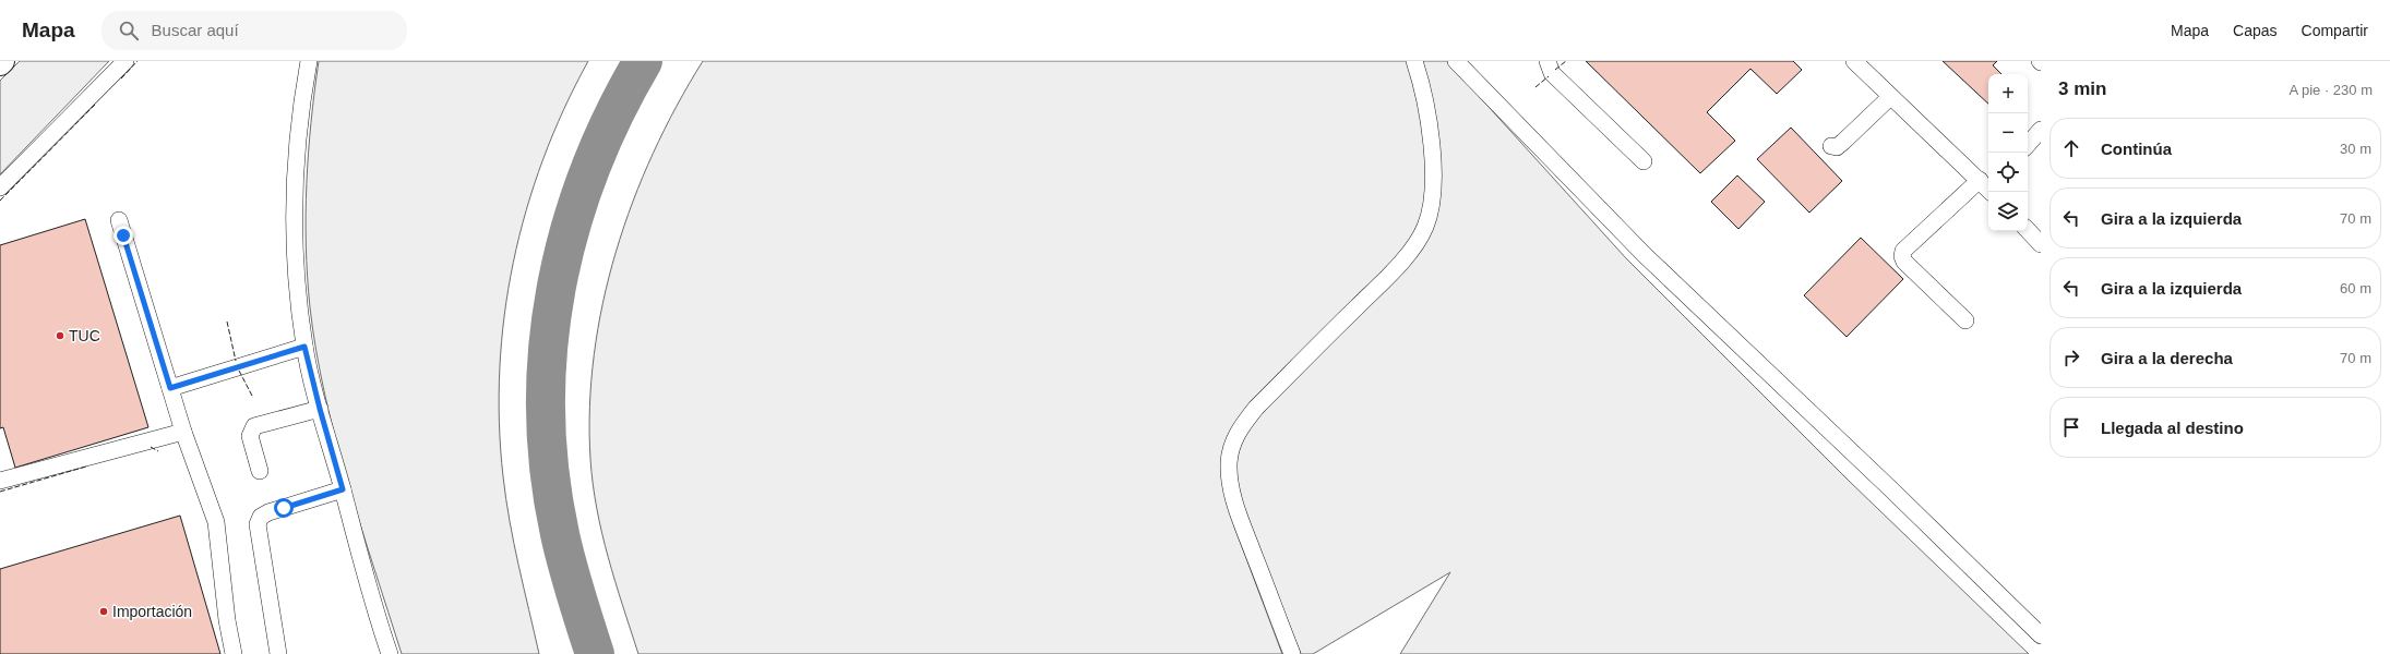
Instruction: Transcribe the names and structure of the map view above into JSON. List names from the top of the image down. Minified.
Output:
{"places":["TUC","Importación"],"page":{"header":"Mapa","search":"Buscar aquí","nav":["Mapa","Capas","Compartir"],"heading":["3 min","A pie · 230 m"],"map_buttons":["+","−"],"list":[["Continúa","30 m"],["Gira a la izquierda","70 m"],["Gira a la izquierda","60 m"],["Gira a la derecha","70 m"],"Llegada al destino"]}}
